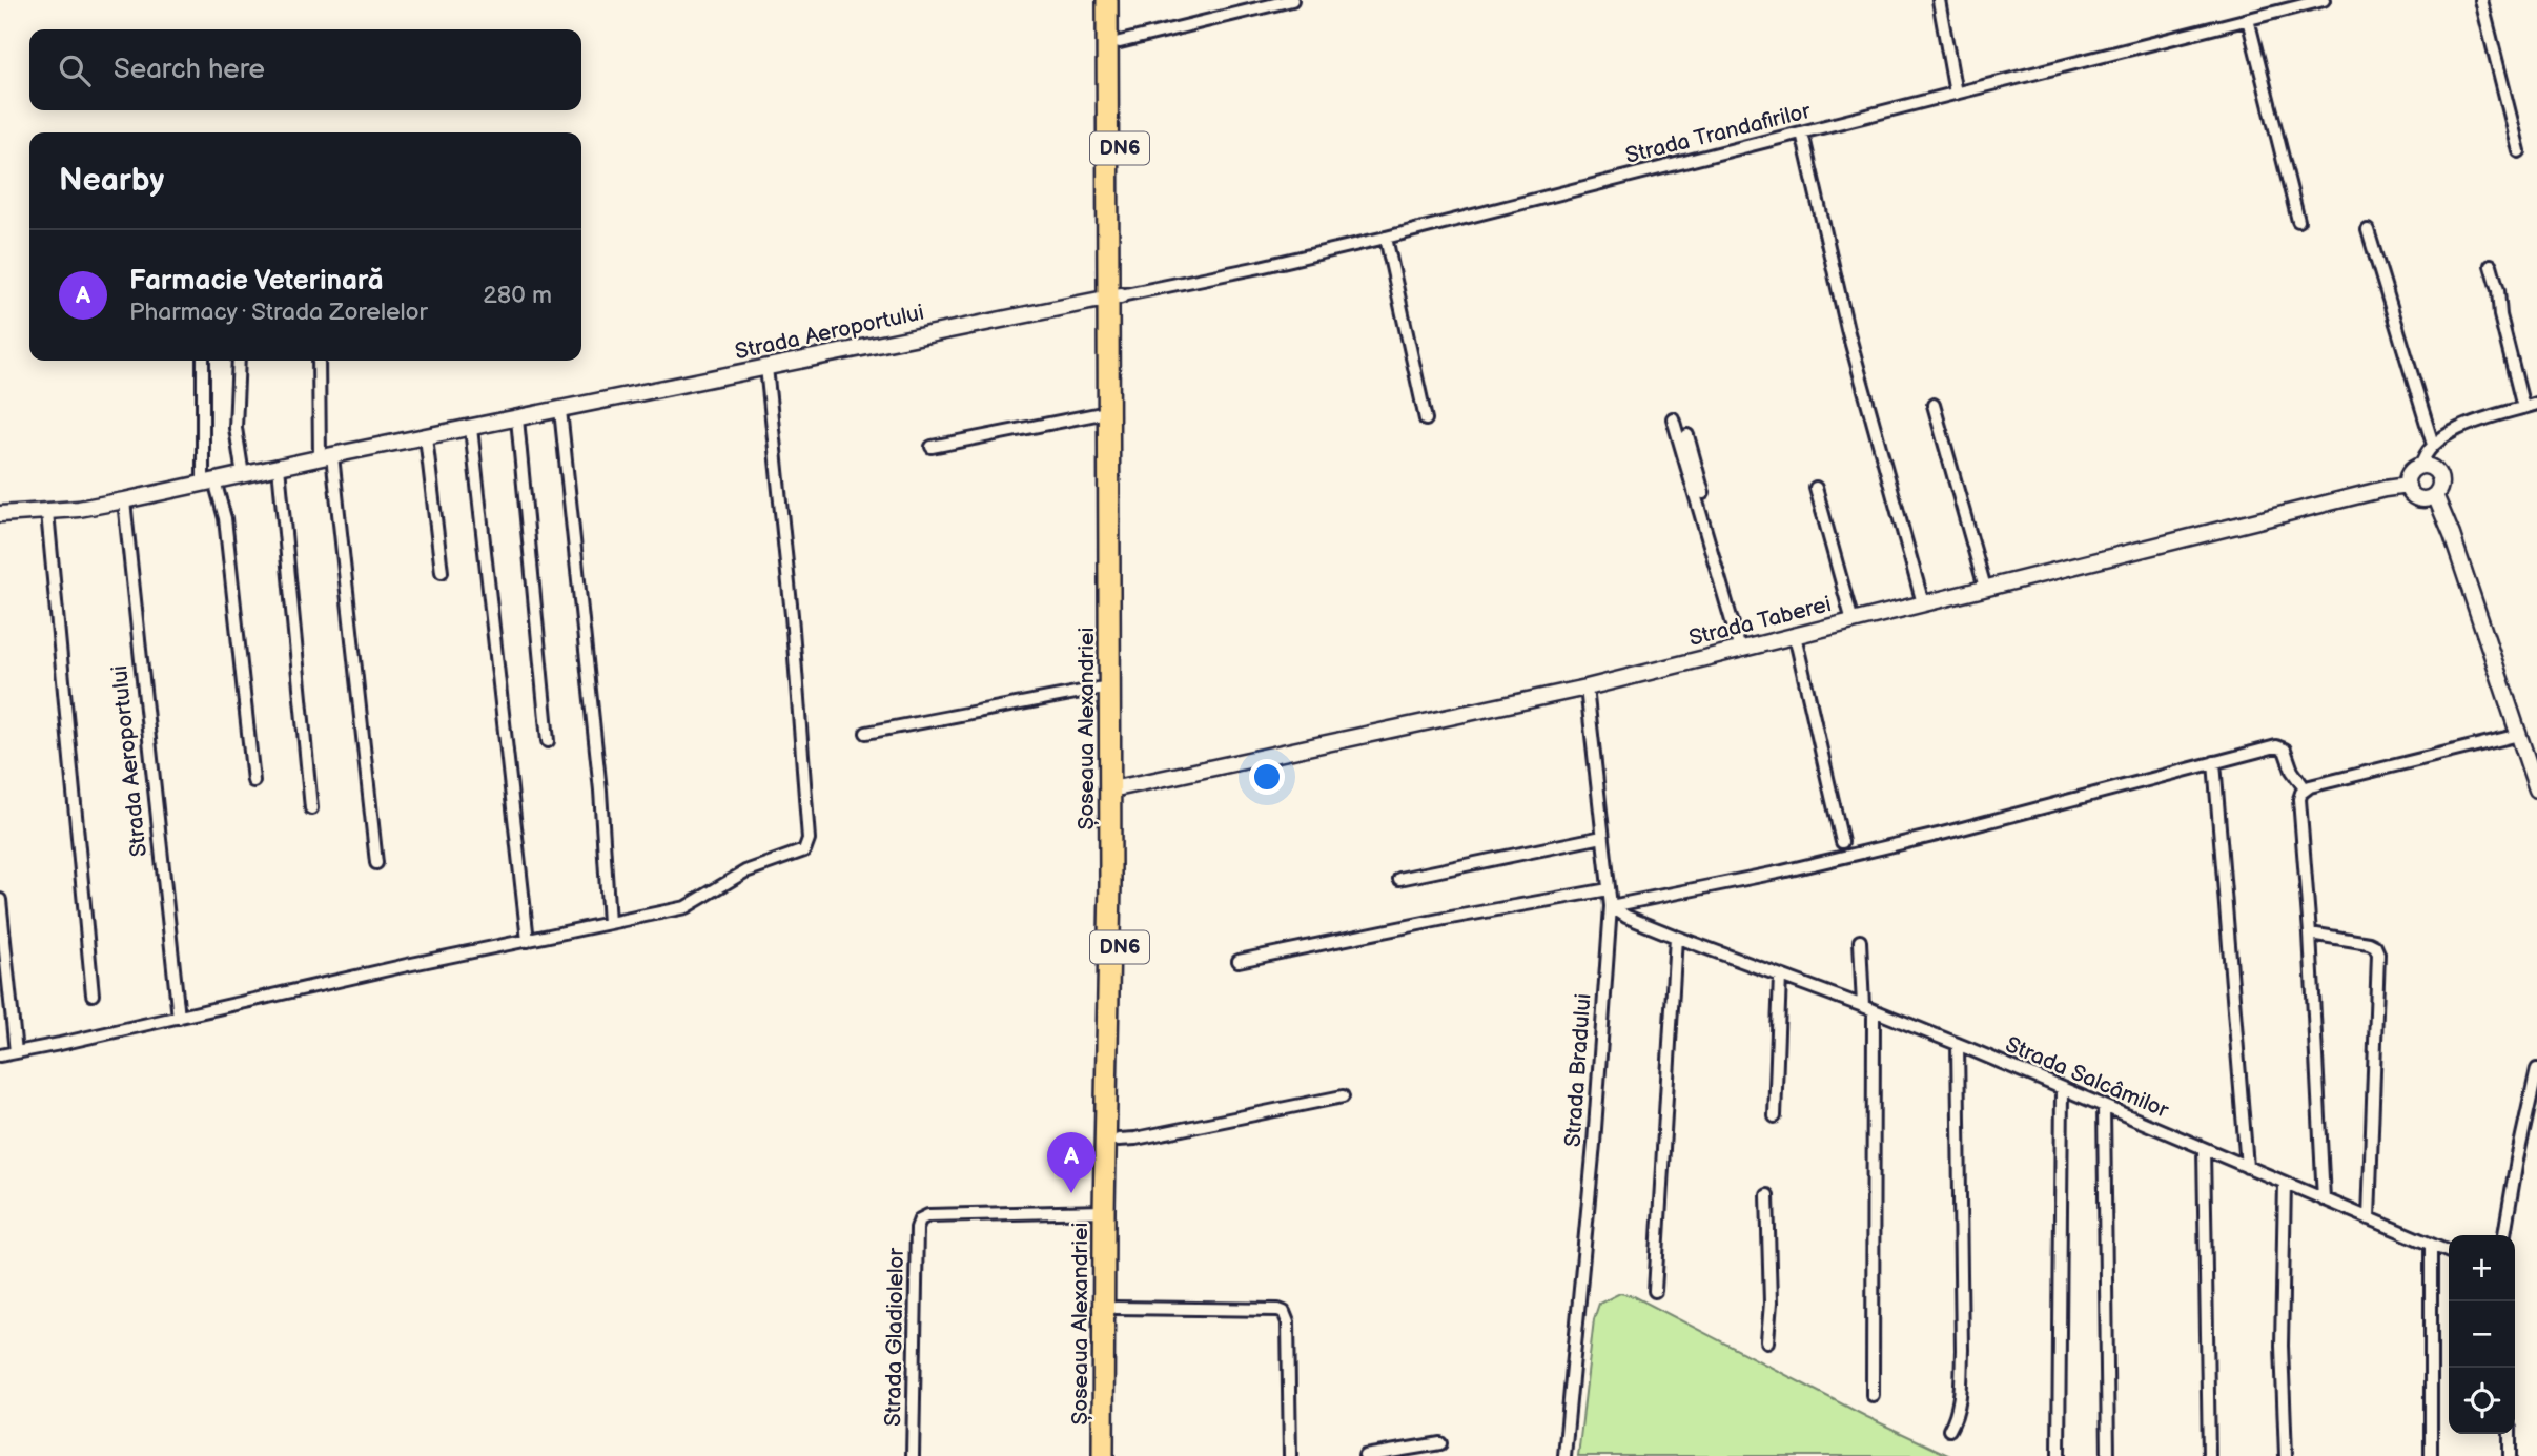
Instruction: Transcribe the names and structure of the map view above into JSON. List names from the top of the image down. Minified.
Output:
{"streets":{"highway":["DN6","Șoseaua Alexandriei"],"street":["Strada Trandafirilor","Strada Aeroportului","Strada Taberei","Strada Bradului","Strada Salcâmilor","Strada Gladiolelor"]},"crossings":[["Strada Trandafirilor","Strada Aeroportului"],["Strada Trandafirilor","Șoseaua Alexandriei"],["Strada Aeroportului","Șoseaua Alexandriei"],["Strada Taberei","Șoseaua Alexandriei"],["Strada Taberei","Strada Bradului"],["Șoseaua Alexandriei","Strada Gladiolelor"],["Strada Bradului","Strada Salcâmilor"]],"page":{"search":"Search here","heading":"Nearby","list":[{"mark":"A","name":"Farmacie Veterinară","note":"Pharmacy · Strada Zorelelor","value":"280 m"}],"pins":"A","map_buttons":["+","−"]}}
